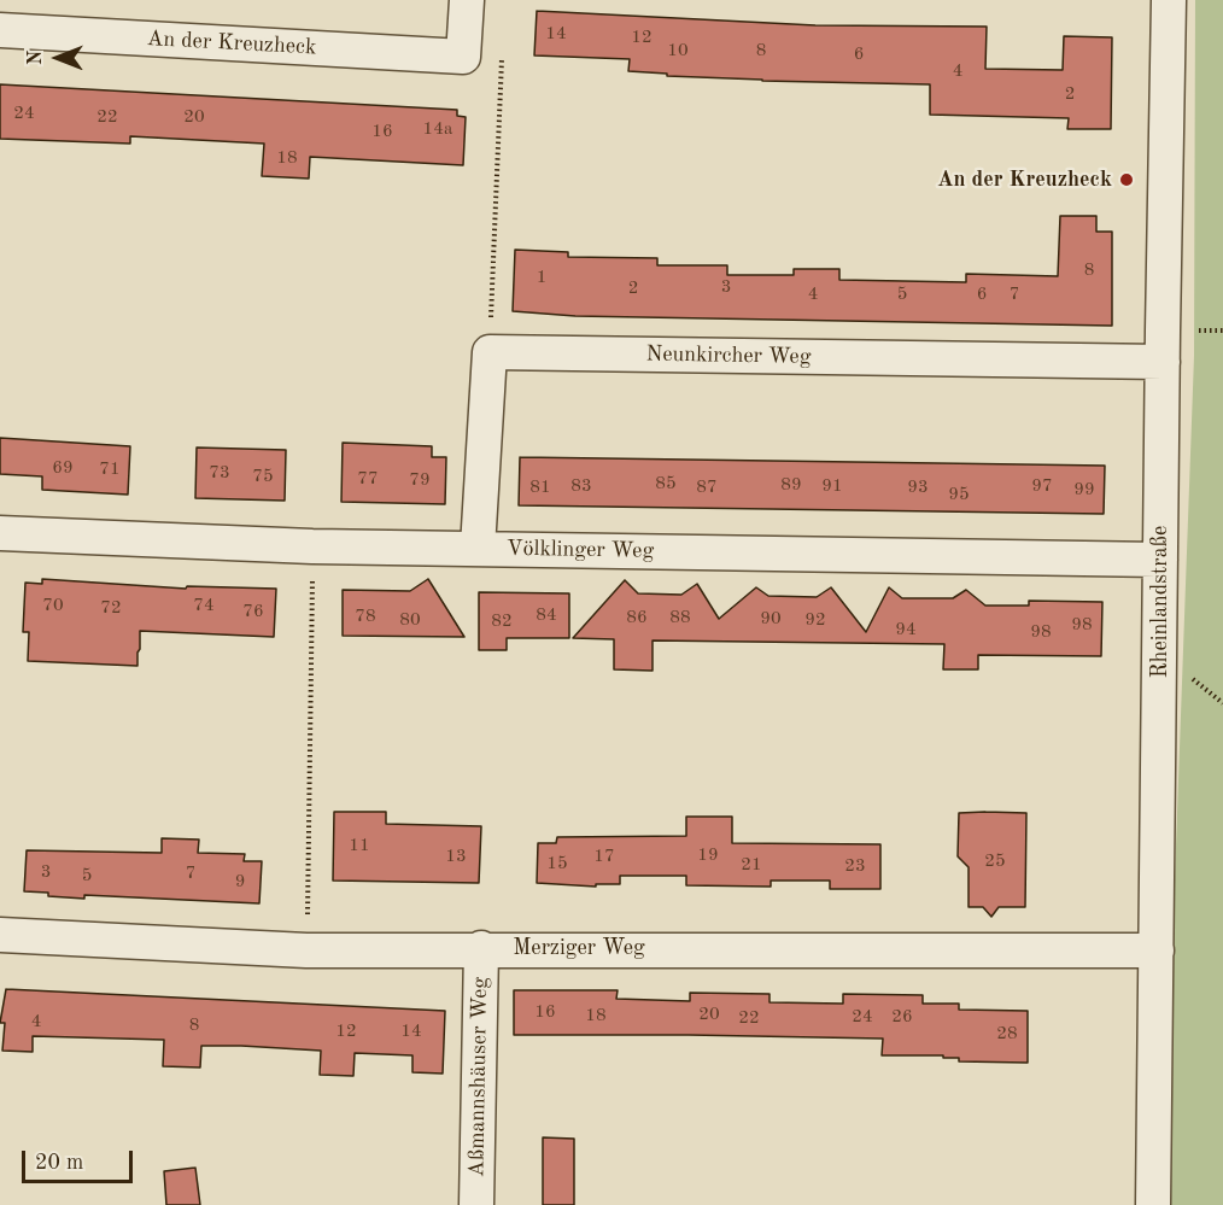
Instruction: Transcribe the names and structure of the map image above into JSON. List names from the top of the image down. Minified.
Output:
{"streets":{"street":["An der Kreuzheck","Neunkircher Weg","Völklinger Weg","Rheinlandstraße","Merziger Weg","Aßmannshäuser Weg"]},"crossings":[["Neunkircher Weg","Rheinlandstraße"],["Völklinger Weg","Rheinlandstraße"],["Rheinlandstraße","Merziger Weg"],["Merziger Weg","Aßmannshäuser Weg"]],"places":["An der Kreuzheck"],"house_numbers":["14","12","10","8","6","4","2","24","22","20","14a","16","18","8","1","3","2","4","5","6","7","69","71","73","75","77","79","85","89","83","91","97","81","87","93","99","95","70","74","72","76","84","78","86","88","90","80","92","82","98","94","98","11","19","13","17","25","15","21","23","3","7","5","9","16","20","18","24","26","22","4","8","12","14","28"],"scale_bar":"20 m","north":"left"}
